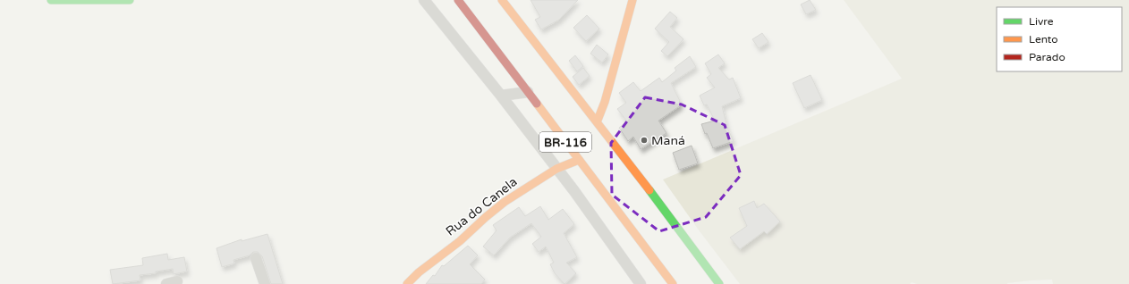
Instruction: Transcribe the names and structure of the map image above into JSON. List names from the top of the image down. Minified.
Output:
{"streets":{"main road":["BR-116","Rua do Canela"]},"crossings":[["BR-116","Rua do Canela"]],"places":["Maná"],"legend":["Livre","Lento","Parado"]}
